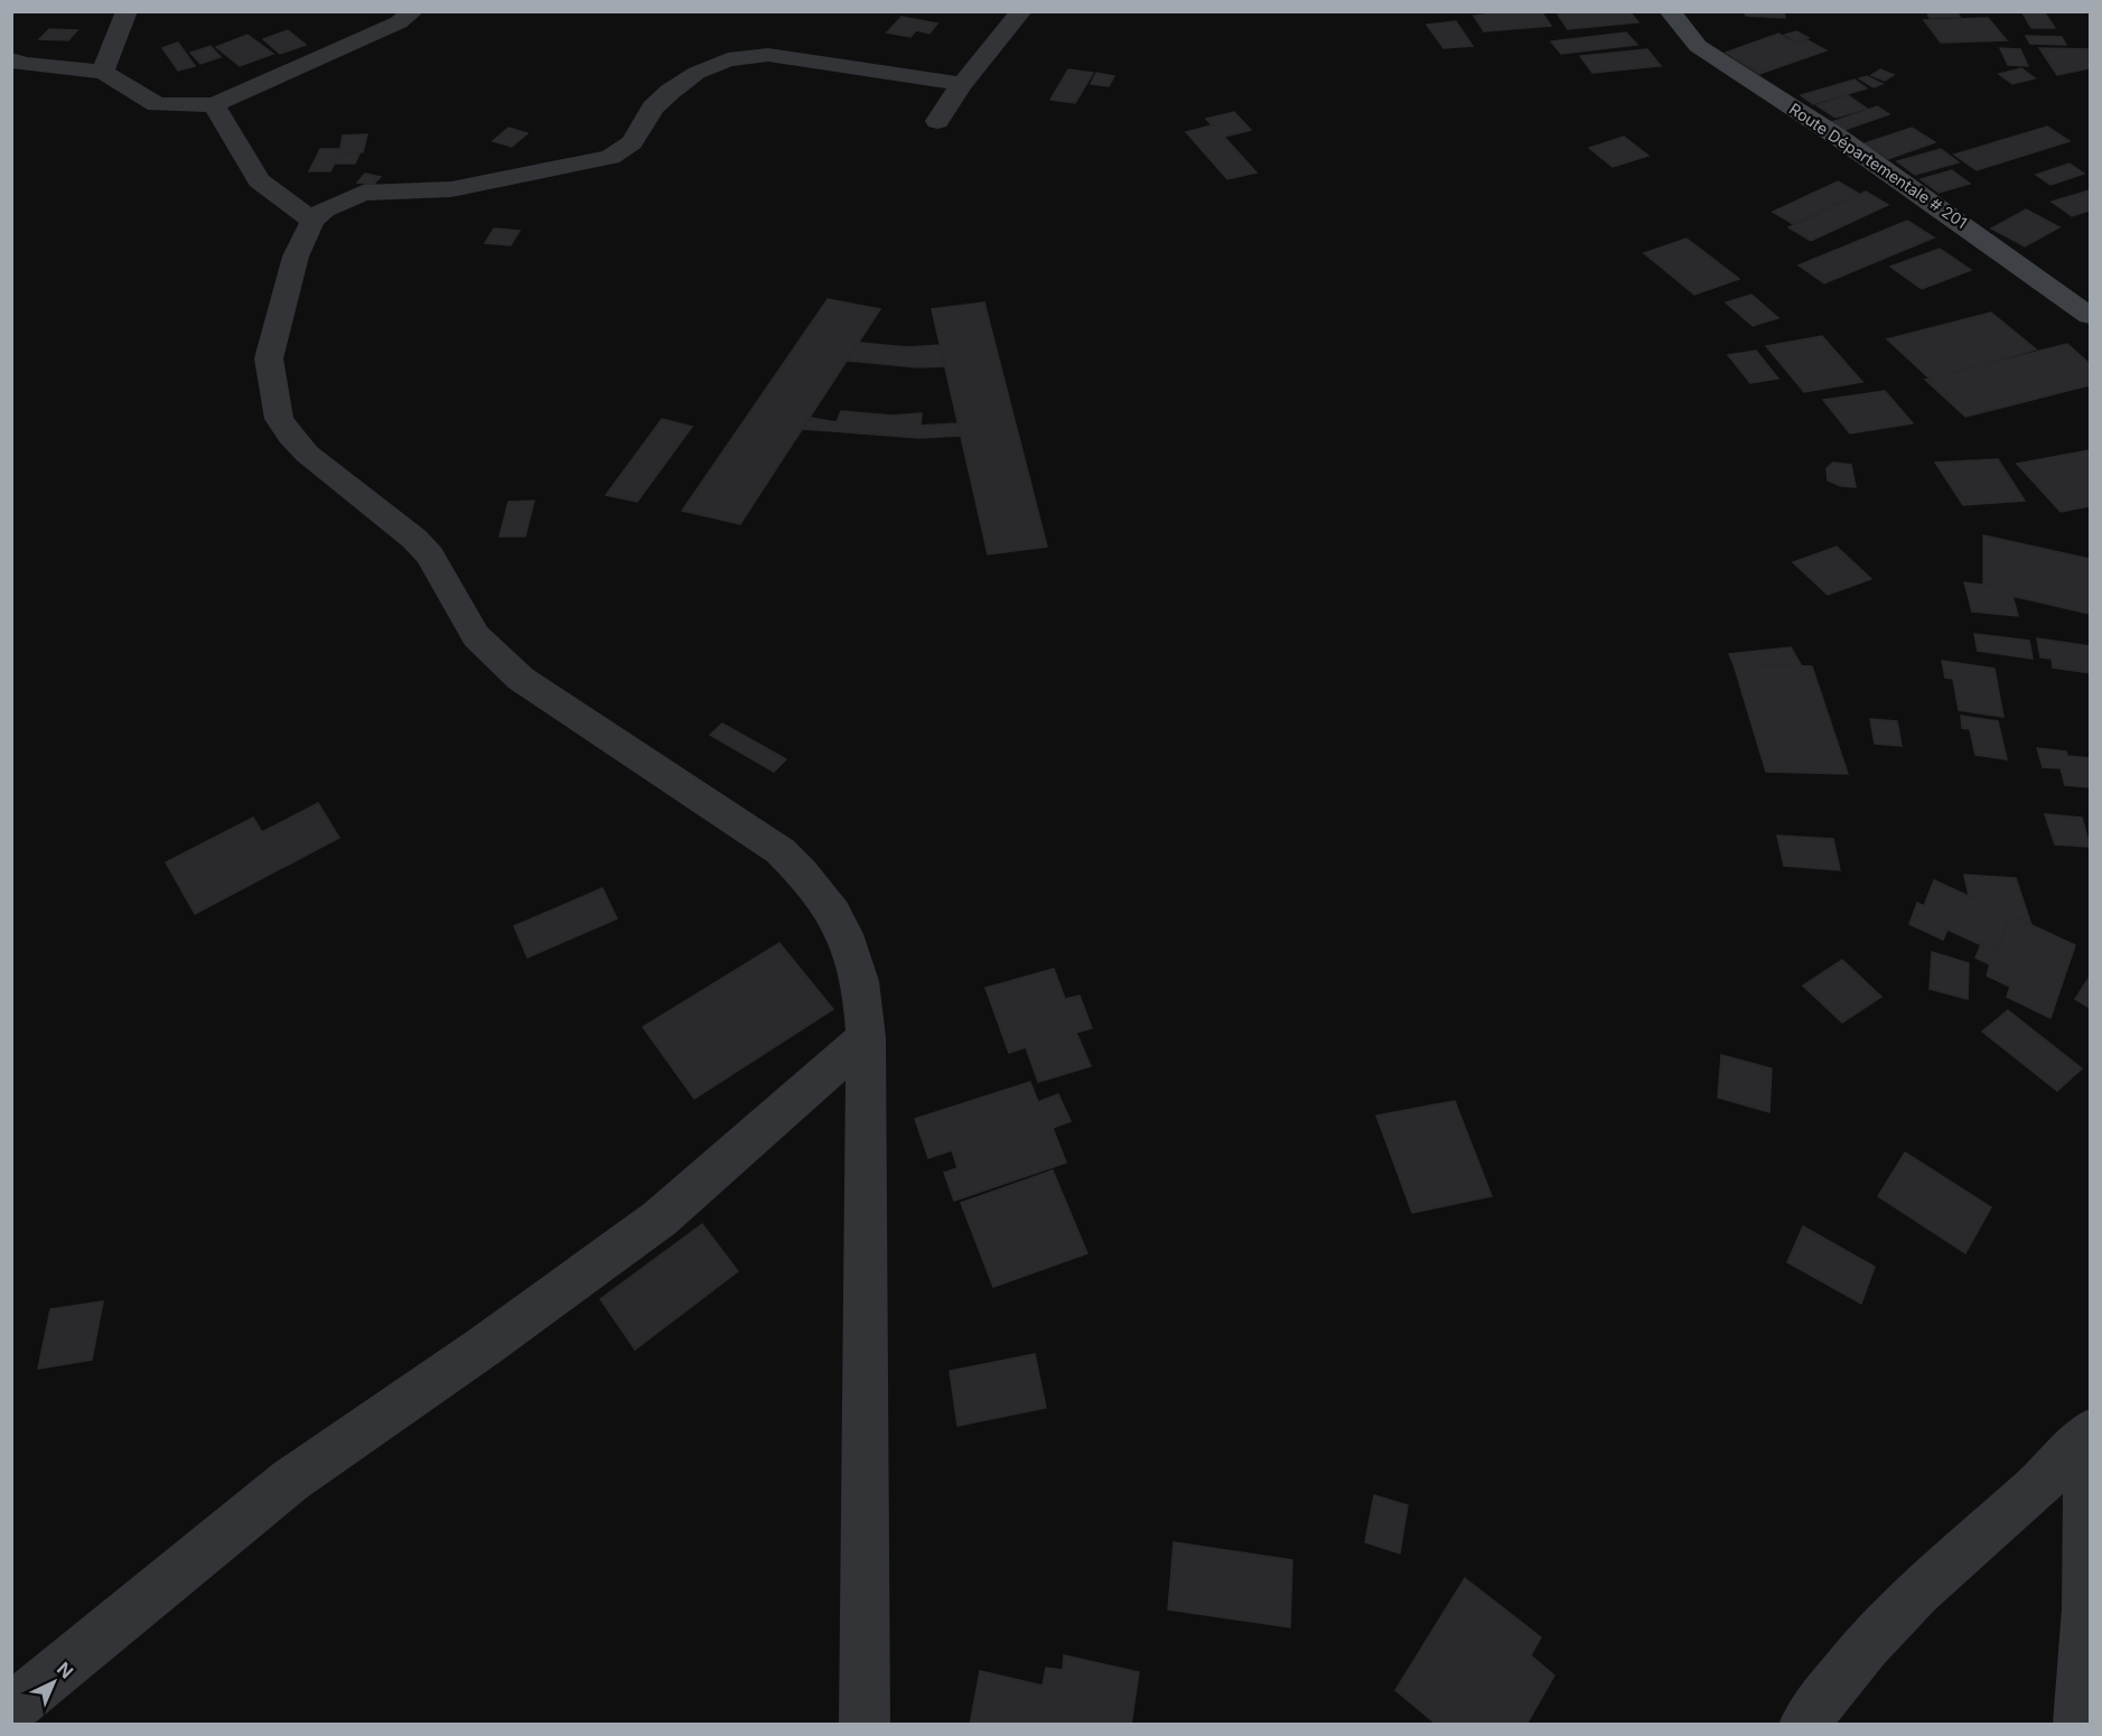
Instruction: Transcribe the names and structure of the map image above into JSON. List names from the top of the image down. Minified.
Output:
{"streets":{"main road":["Route Départementale # 201"]},"north":"top right"}
